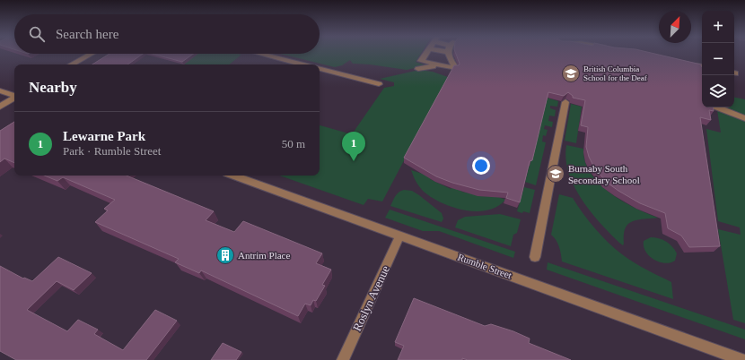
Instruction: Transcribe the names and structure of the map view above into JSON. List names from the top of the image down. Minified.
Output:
{"streets":{"street":["Rumble Street","Roslyn Avenue"]},"crossings":[["Rumble Street","Roslyn Avenue"]],"places":{"school or university":["British Columbia School for the Deaf","Burnaby South Secondary School"],"building":["Antrim Place"]},"north":"top right","page":{"map_buttons":["+","−"],"search":"Search here","heading":"Nearby","list":[{"mark":"1","name":"Lewarne Park","note":"Park · Rumble Street","value":"50 m"}],"pins":"1"}}
